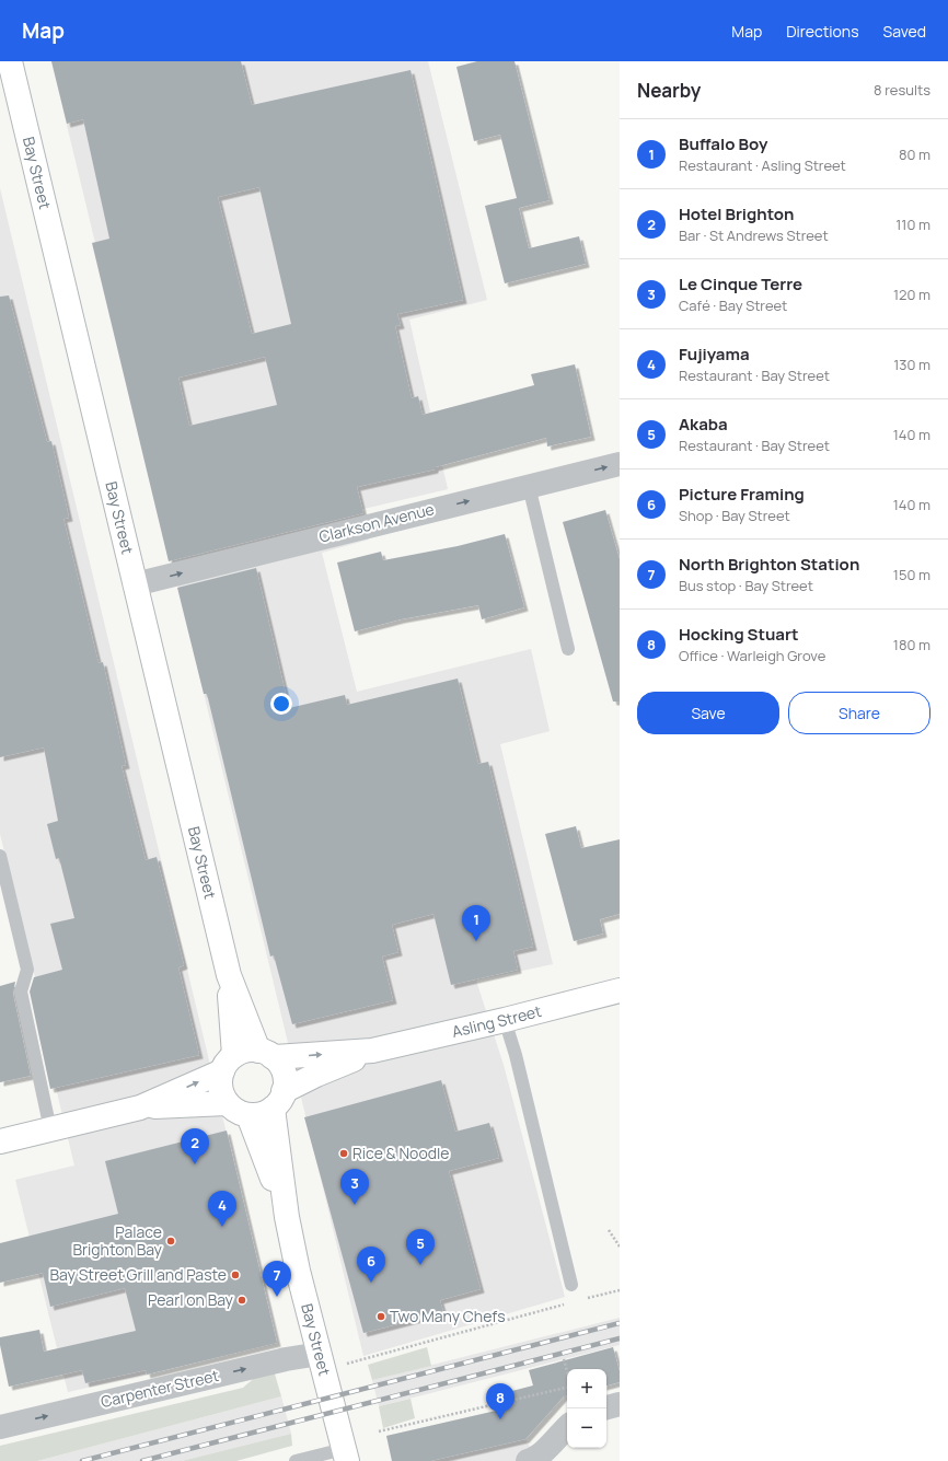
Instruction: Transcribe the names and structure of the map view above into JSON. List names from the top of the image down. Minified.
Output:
{"streets":{"street":["Bay Street","Clarkson Avenue","Asling Street","Carpenter Street"]},"crossings":[["Bay Street","Clarkson Avenue"],["Bay Street","Asling Street"],["Bay Street","Carpenter Street"]],"one_way":["Clarkson Avenue","Carpenter Street"],"places":["Rice & Noodle","Palace Brighton Bay","Bay Street Grill and Paste","Pearl on Bay","Two Many Chefs"],"page":{"header":"Map","nav":["Map","Directions","Saved"],"heading":["Nearby","8 results"],"list":[{"mark":"1","name":"Buffalo Boy","note":"Restaurant · Asling Street","value":"80 m"},{"mark":"2","name":"Hotel Brighton","note":"Bar · St Andrews Street","value":"110 m"},{"mark":"3","name":"Le Cinque Terre","note":"Café · Bay Street","value":"120 m"},{"mark":"4","name":"Fujiyama","note":"Restaurant · Bay Street","value":"130 m"},{"mark":"5","name":"Akaba","note":"Restaurant · Bay Street","value":"140 m"},{"mark":"6","name":"Picture Framing","note":"Shop · Bay Street","value":"140 m"},{"mark":"7","name":"North Brighton Station","note":"Bus stop · Bay Street","value":"150 m"},{"mark":"8","name":"Hocking Stuart","note":"Office · Warleigh Grove","value":"180 m"}],"buttons":["Save","Share"],"pins":["1","2","3","4","5","6","7","8"],"map_buttons":["+","−"]}}
